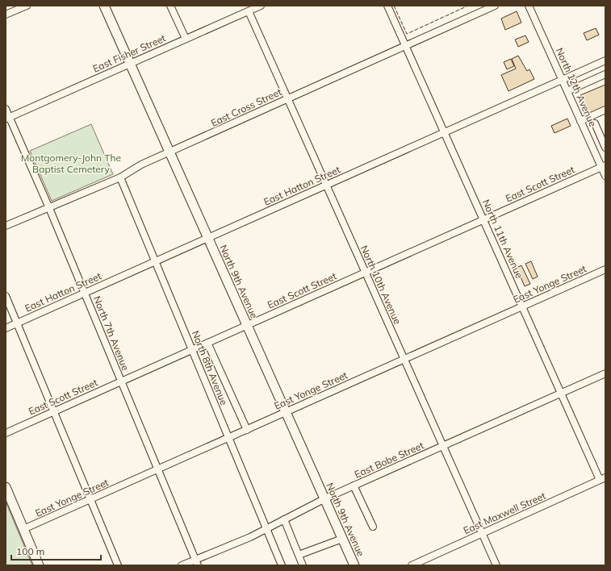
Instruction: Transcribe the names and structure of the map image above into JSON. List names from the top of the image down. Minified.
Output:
{"streets":{"main road":["North 9th Avenue"],"street":["East Fisher Street","North 12th Avenue","East Cross Street","East Scott Street","East Hatton Street","North 11th Avenue","East Yonge Street","North 10th Avenue","North 7th Avenue","North 8th Avenue","East Bobe Street","East Maxwell Street"]},"crossings":[["East Fisher Street","North 9th Avenue"],["East Fisher Street","North 10th Avenue"],["East Fisher Street","North 7th Avenue"],["North 12th Avenue","East Scott Street"],["North 12th Avenue","East Hatton Street"],["East Cross Street","North 11th Avenue"],["East Cross Street","North 9th Avenue"],["East Cross Street","North 10th Avenue"],["East Cross Street","North 7th Avenue"],["East Cross Street","North 8th Avenue"],["East Scott Street","North 11th Avenue"],["East Scott Street","North 9th Avenue"],["East Scott Street","North 10th Avenue"],["East Scott Street","North 7th Avenue"],["East Scott Street","North 8th Avenue"],["East Hatton Street","North 11th Avenue"],["East Hatton Street","North 9th Avenue"],["East Hatton Street","North 10th Avenue"],["East Hatton Street","North 7th Avenue"],["East Hatton Street","North 8th Avenue"],["North 11th Avenue","East Yonge Street"],["North 11th Avenue","East Bobe Street"],["North 11th Avenue","East Maxwell Street"],["North 9th Avenue","East Yonge Street"],["North 9th Avenue","East Bobe Street"],["East Yonge Street","North 10th Avenue"],["East Yonge Street","North 7th Avenue"],["East Yonge Street","North 8th Avenue"],["North 10th Avenue","East Bobe Street"],["North 10th Avenue","East Maxwell Street"],["North 7th Avenue","East Bobe Street"],["North 8th Avenue","East Bobe Street"]],"parks":["Montgomery-John The Baptist Cemetery"],"scale_bar":"100 m"}
